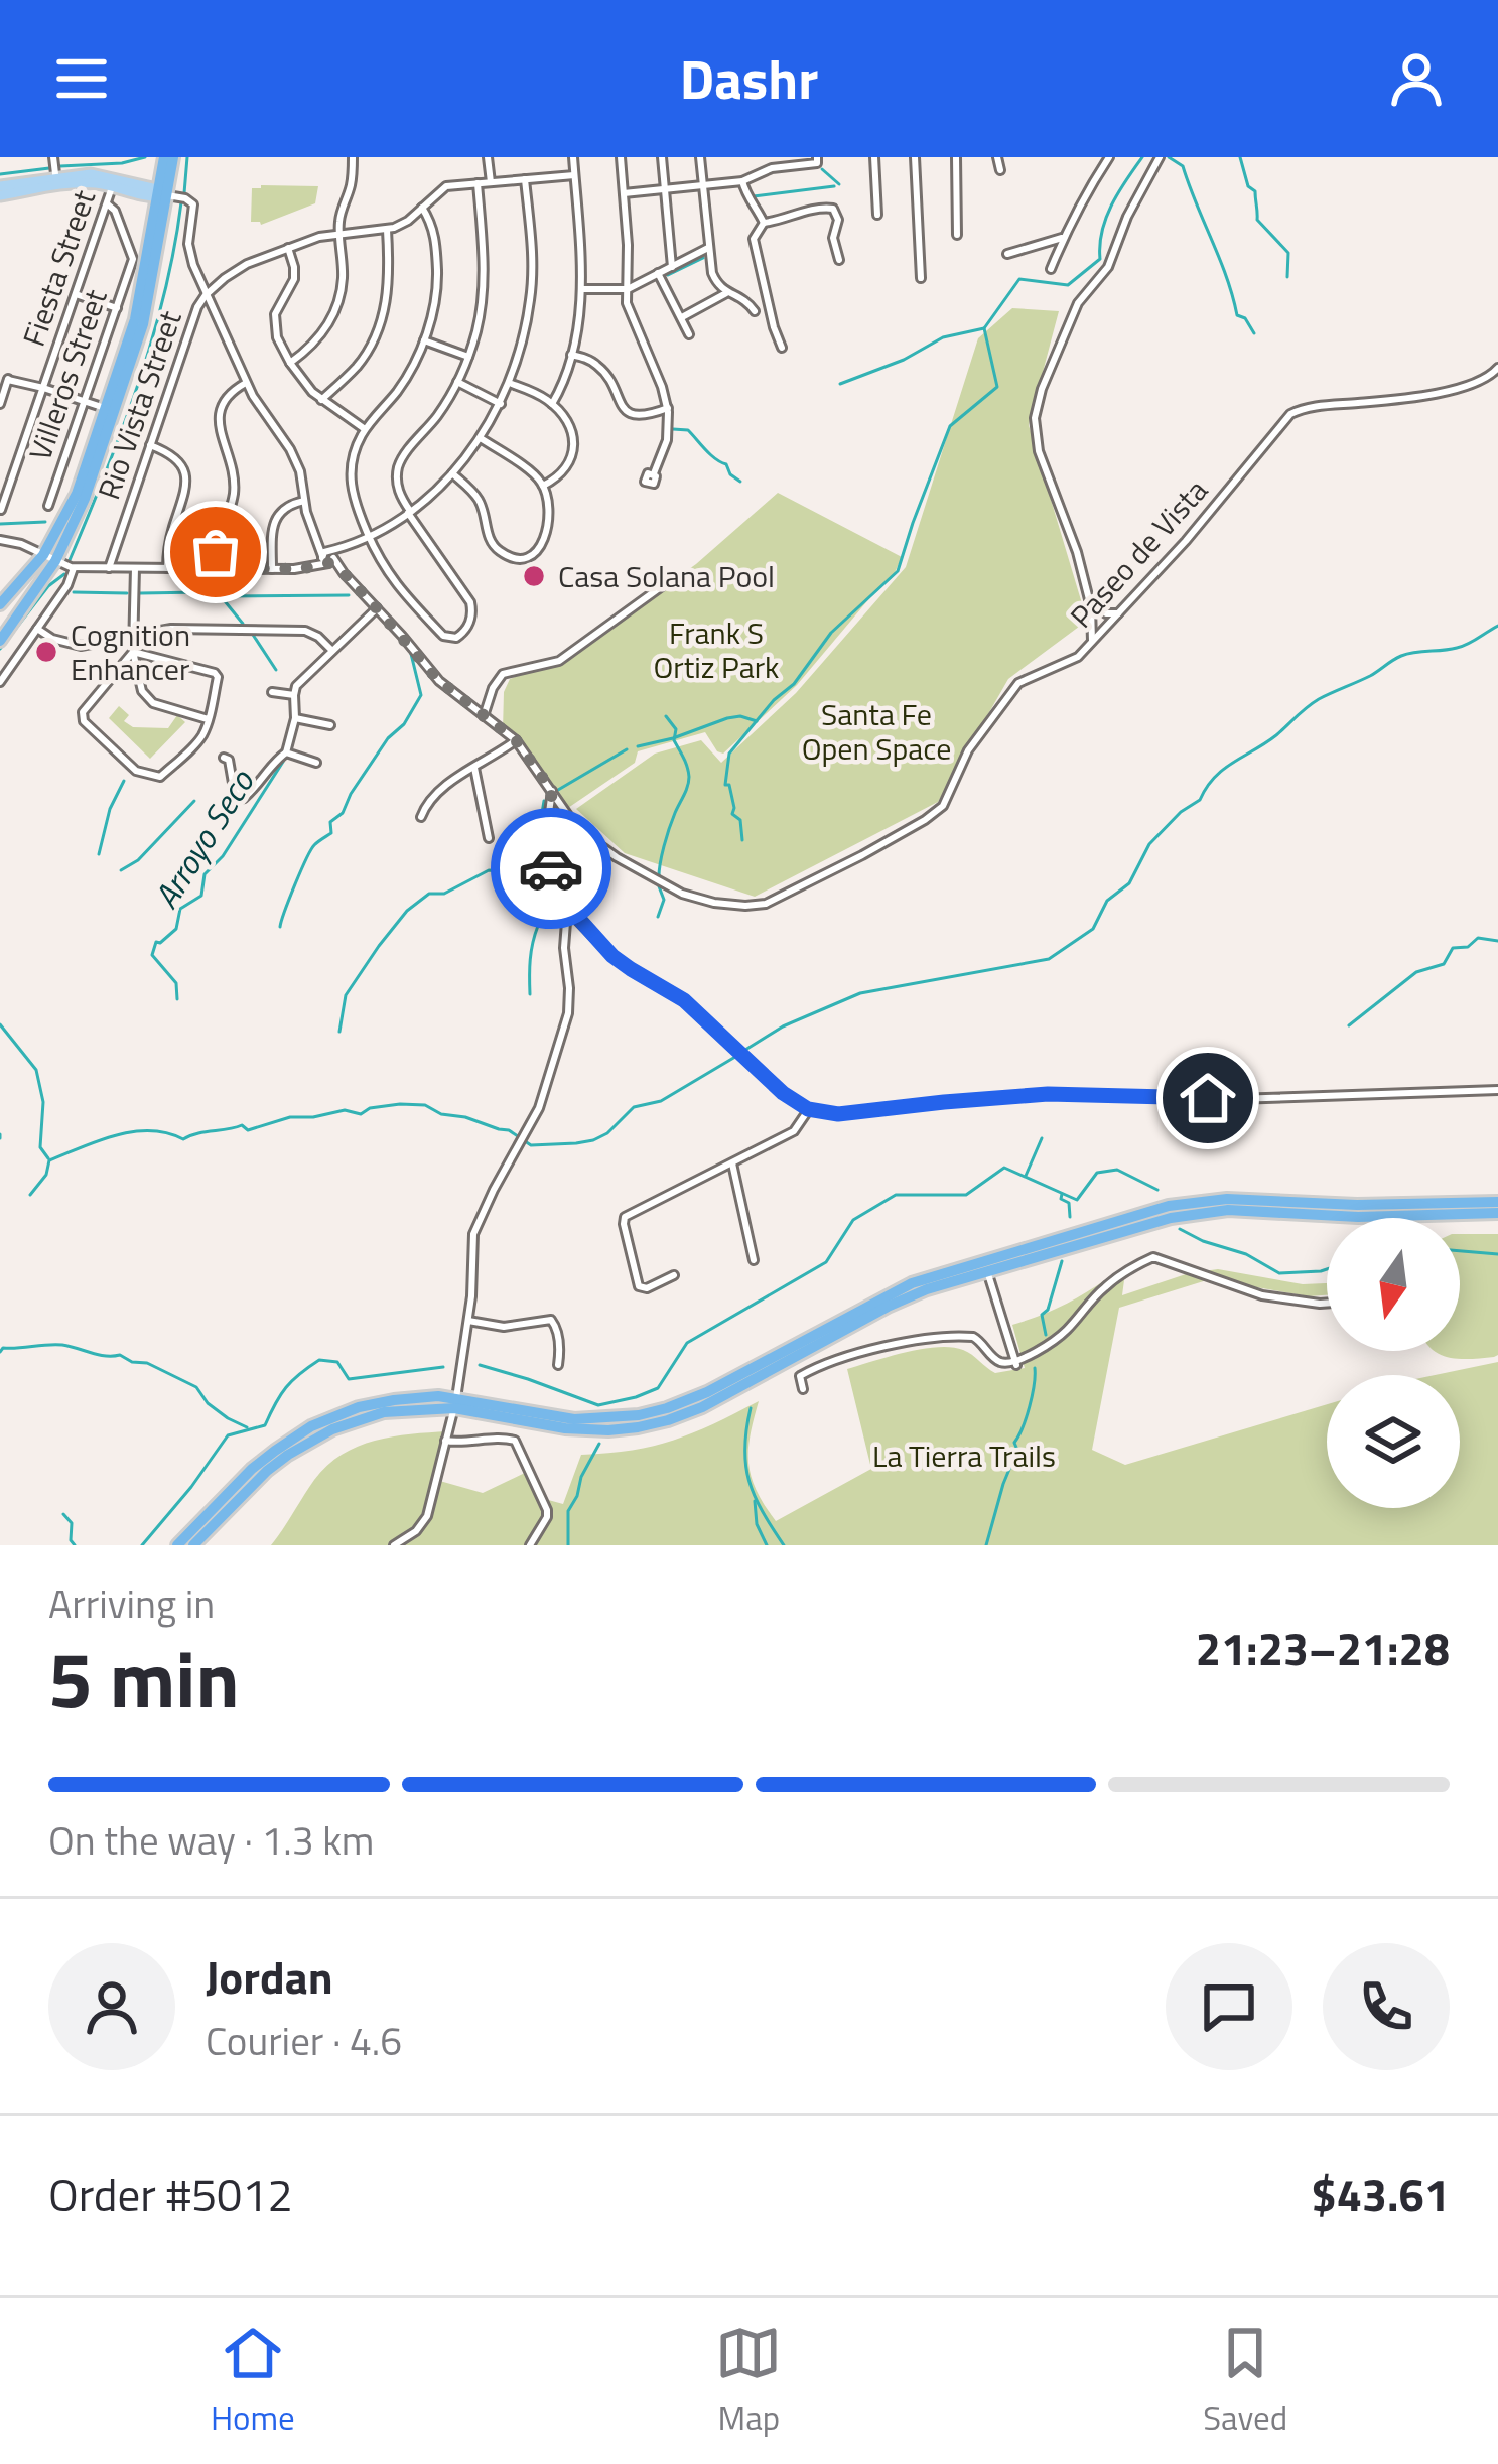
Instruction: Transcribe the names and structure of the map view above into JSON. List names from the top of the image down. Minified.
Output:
{"streets":{"street":["Fiesta Street","Villeros Street","Rio Vista Street","Paseo de Vista"]},"crossings":[["Fiesta Street","Villeros Street"],["Rio Vista Street","Paseo de Vista"]],"water":["Arroyo Seco"],"parks":["Frank S Ortiz Park","Santa Fe Open Space","La Tierra Trails"],"places":["Casa Solana Pool","Cognition Enhancer"],"north":"bottom","page":{"header":"Dashr","heading":["5 min","Arriving in","21:23–21:28"],"panel":["Jordan","Courier · 4.6","Order #5012","$43.61"],"bar":"On the way · 1.3 km","tabs":["Home","Map","Saved"]}}
